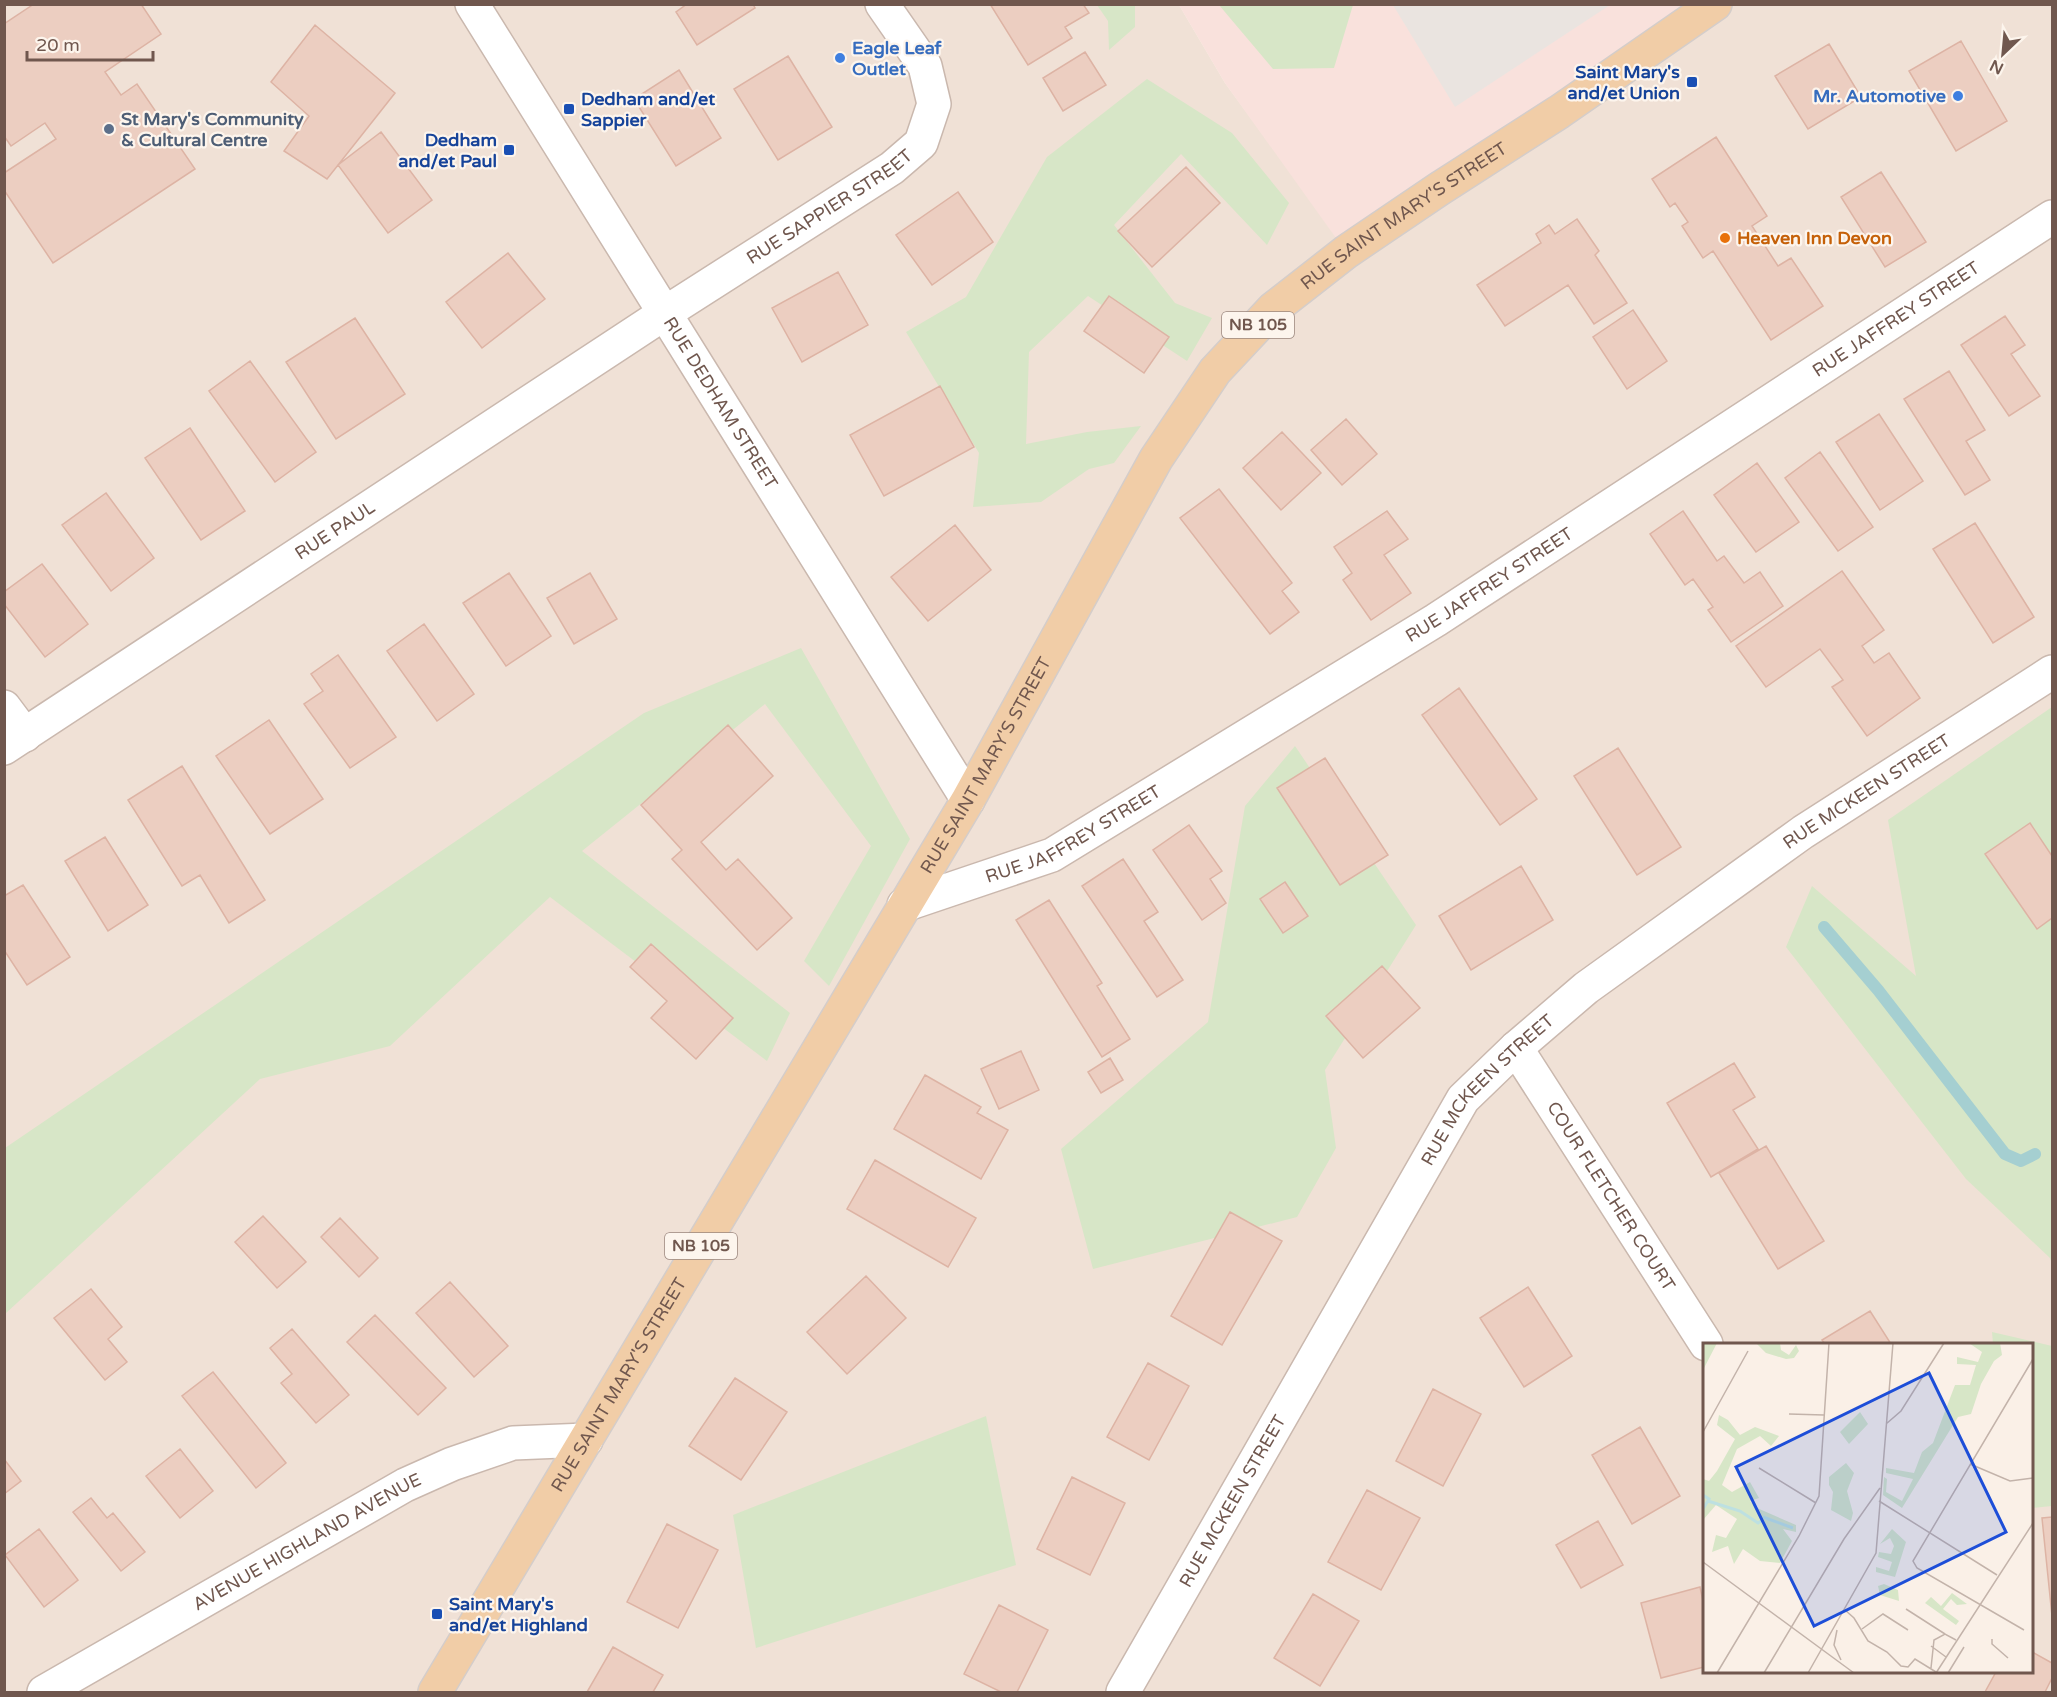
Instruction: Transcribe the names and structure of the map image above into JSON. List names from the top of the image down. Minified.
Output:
{"streets":{"main road":["RUE SAINT MARY'S STREET","NB 105"],"street":["RUE SAPPIER STREET","RUE JAFFREY STREET","RUE DEDHAM STREET","RUE PAUL","RUE MCKEEN STREET","COUR FLETCHER COURT","AVENUE HIGHLAND AVENUE"]},"crossings":[["RUE SAPPIER STREET","RUE DEDHAM STREET"],["RUE SAPPIER STREET","RUE PAUL"],["RUE SAINT MARY'S STREET","RUE JAFFREY STREET"],["RUE SAINT MARY'S STREET","RUE DEDHAM STREET"],["RUE SAINT MARY'S STREET","AVENUE HIGHLAND AVENUE"],["RUE DEDHAM STREET","RUE PAUL"],["RUE MCKEEN STREET","COUR FLETCHER COURT"]],"places":{"other":["Eagle Leaf Outlet","Mr. Automotive","St Mary's Community & Cultural Centre","Heaven Inn Devon"],"transit":["Saint Mary's and/et Union","Dedham and/et Sappier","Dedham and/et Paul","Saint Mary's and/et Highland"]},"scale_bar":"20 m","north":"bottom left"}
